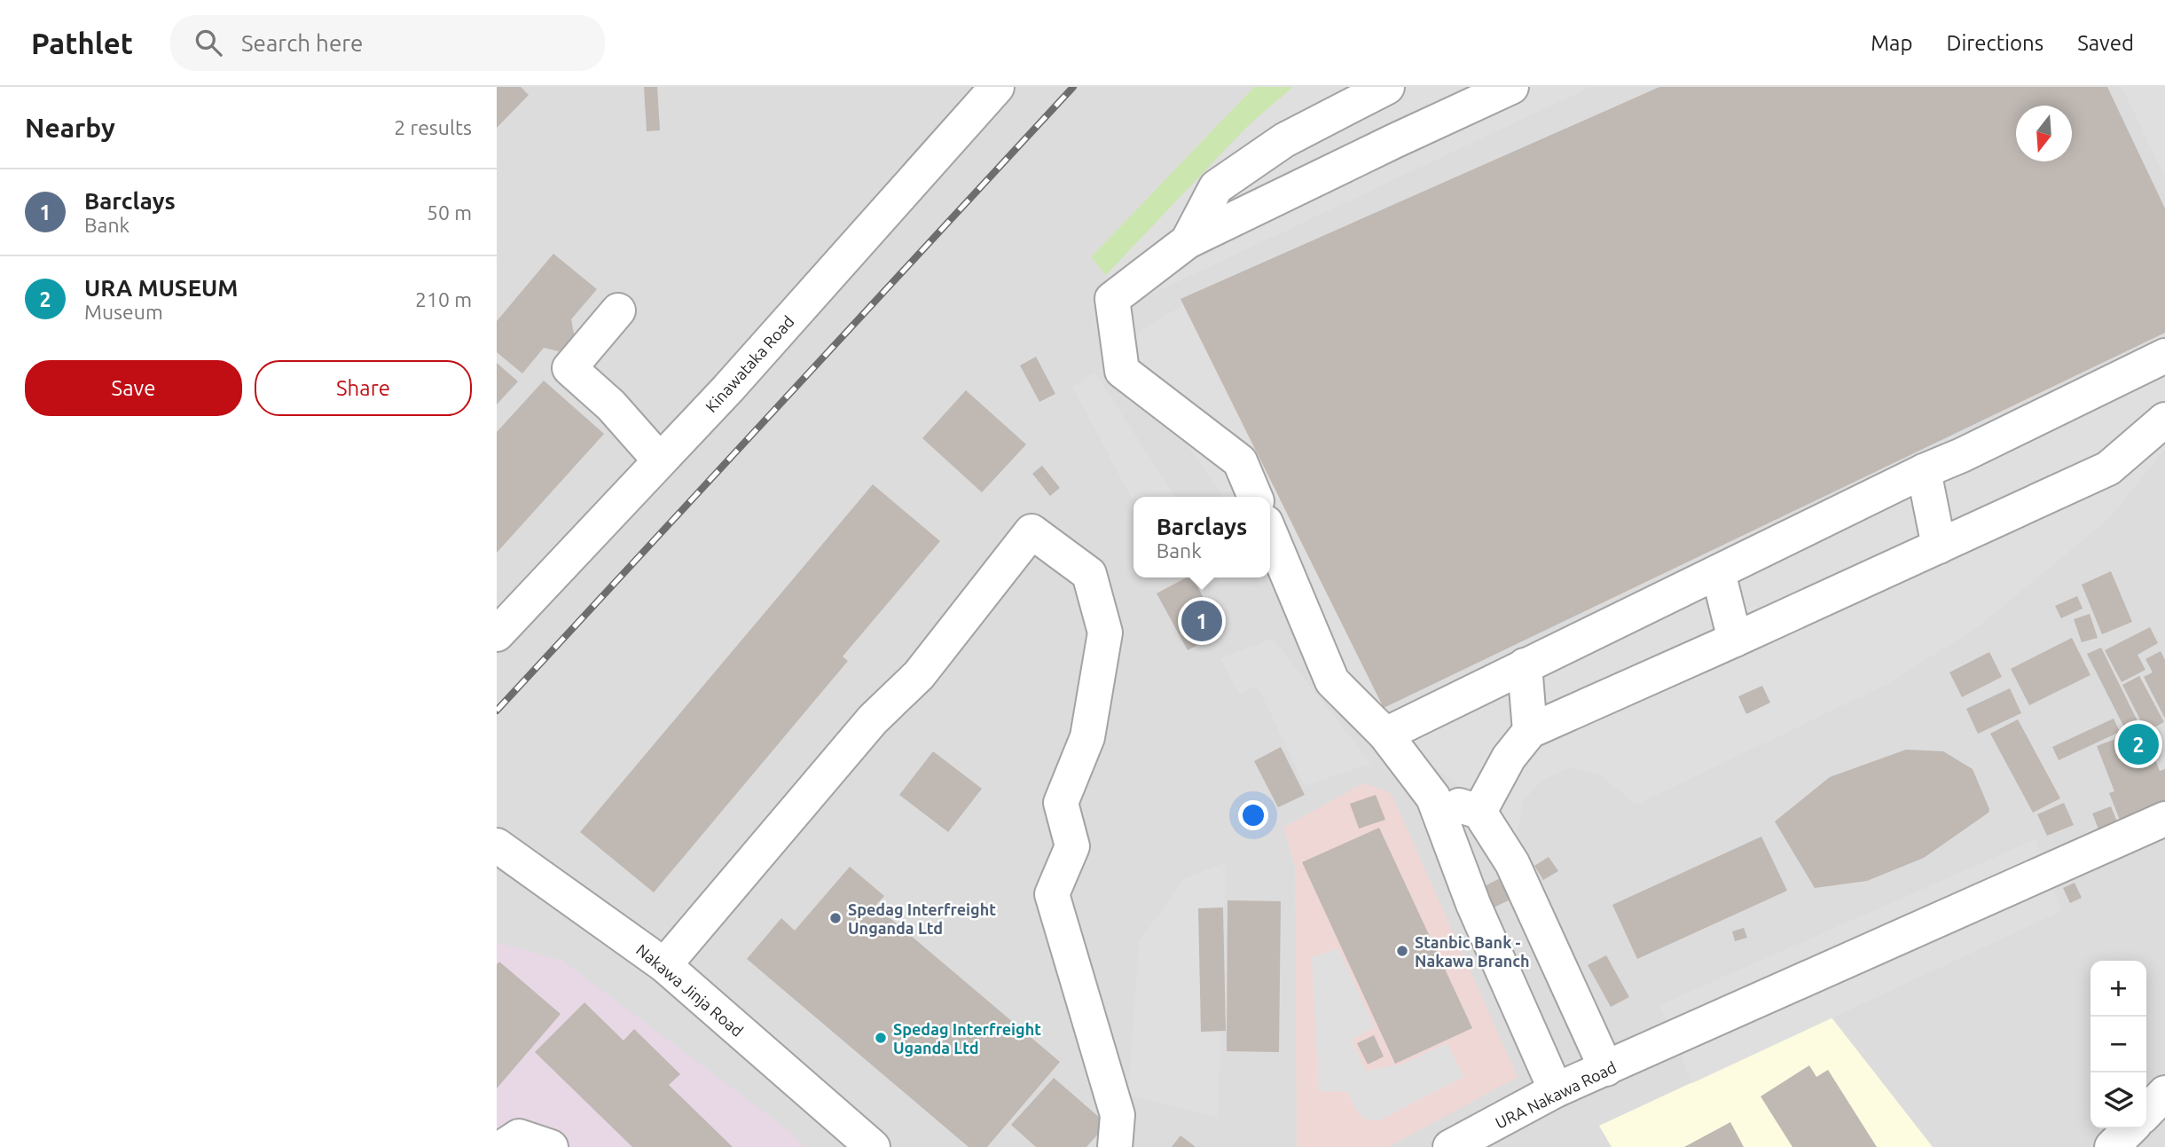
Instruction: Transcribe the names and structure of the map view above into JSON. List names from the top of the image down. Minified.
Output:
{"streets":{"street":["Kinawataka Road","Nakawa Jinja Road","URA Nakawa Road"]},"places":["Spedag Interfreight Unganda Ltd","Stanbic Bank - Nakawa Branch","Spedag Interfreight Uganda Ltd"],"north":"bottom","page":{"header":"Pathlet","search":"Search here","nav":["Map","Directions","Saved"],"heading":["Nearby","2 results"],"list":[{"mark":"1","name":"Barclays","note":"Bank","value":"50 m"},{"mark":"2","name":"URA MUSEUM","note":"Museum","value":"210 m"}],"buttons":["Save","Share"],"popup":["Barclays","Bank"],"pins":["1","2"],"map_buttons":["+","−"]}}
